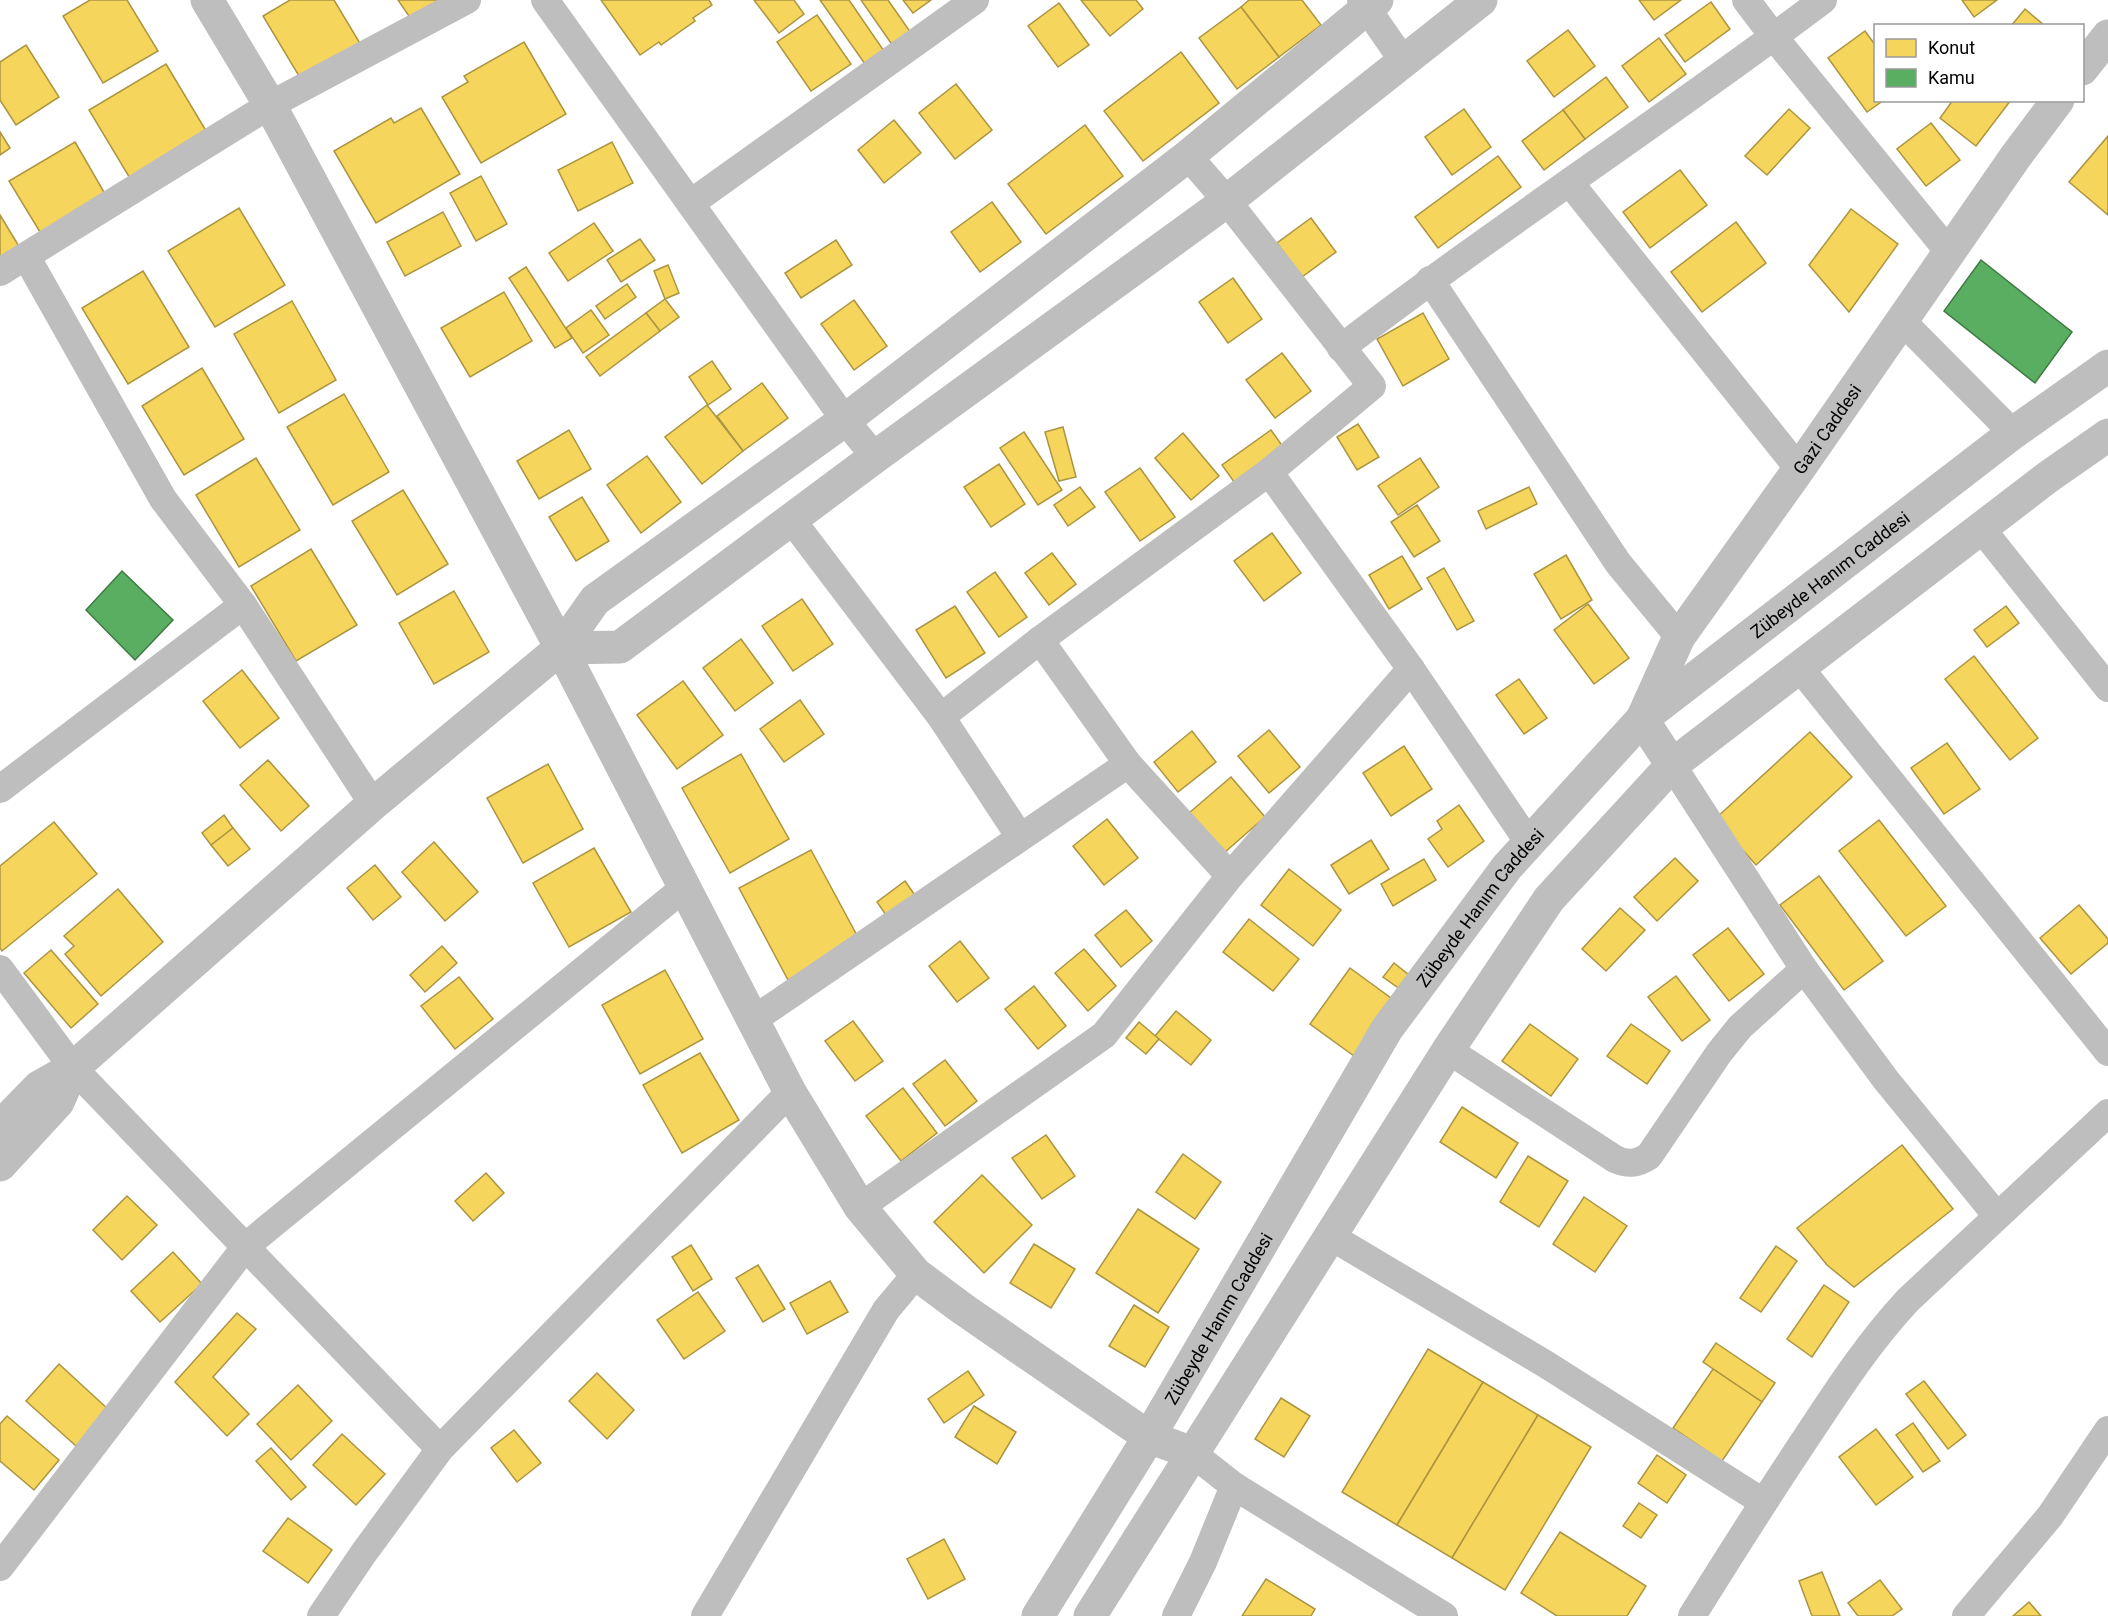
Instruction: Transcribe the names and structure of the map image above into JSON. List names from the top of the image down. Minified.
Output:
{"streets":{"street":["Gazi Caddesi","Zübeyde Hanım Caddesi"]},"crossings":[["Gazi Caddesi","Zübeyde Hanım Caddesi"]],"legend":["Konut","Kamu"]}
